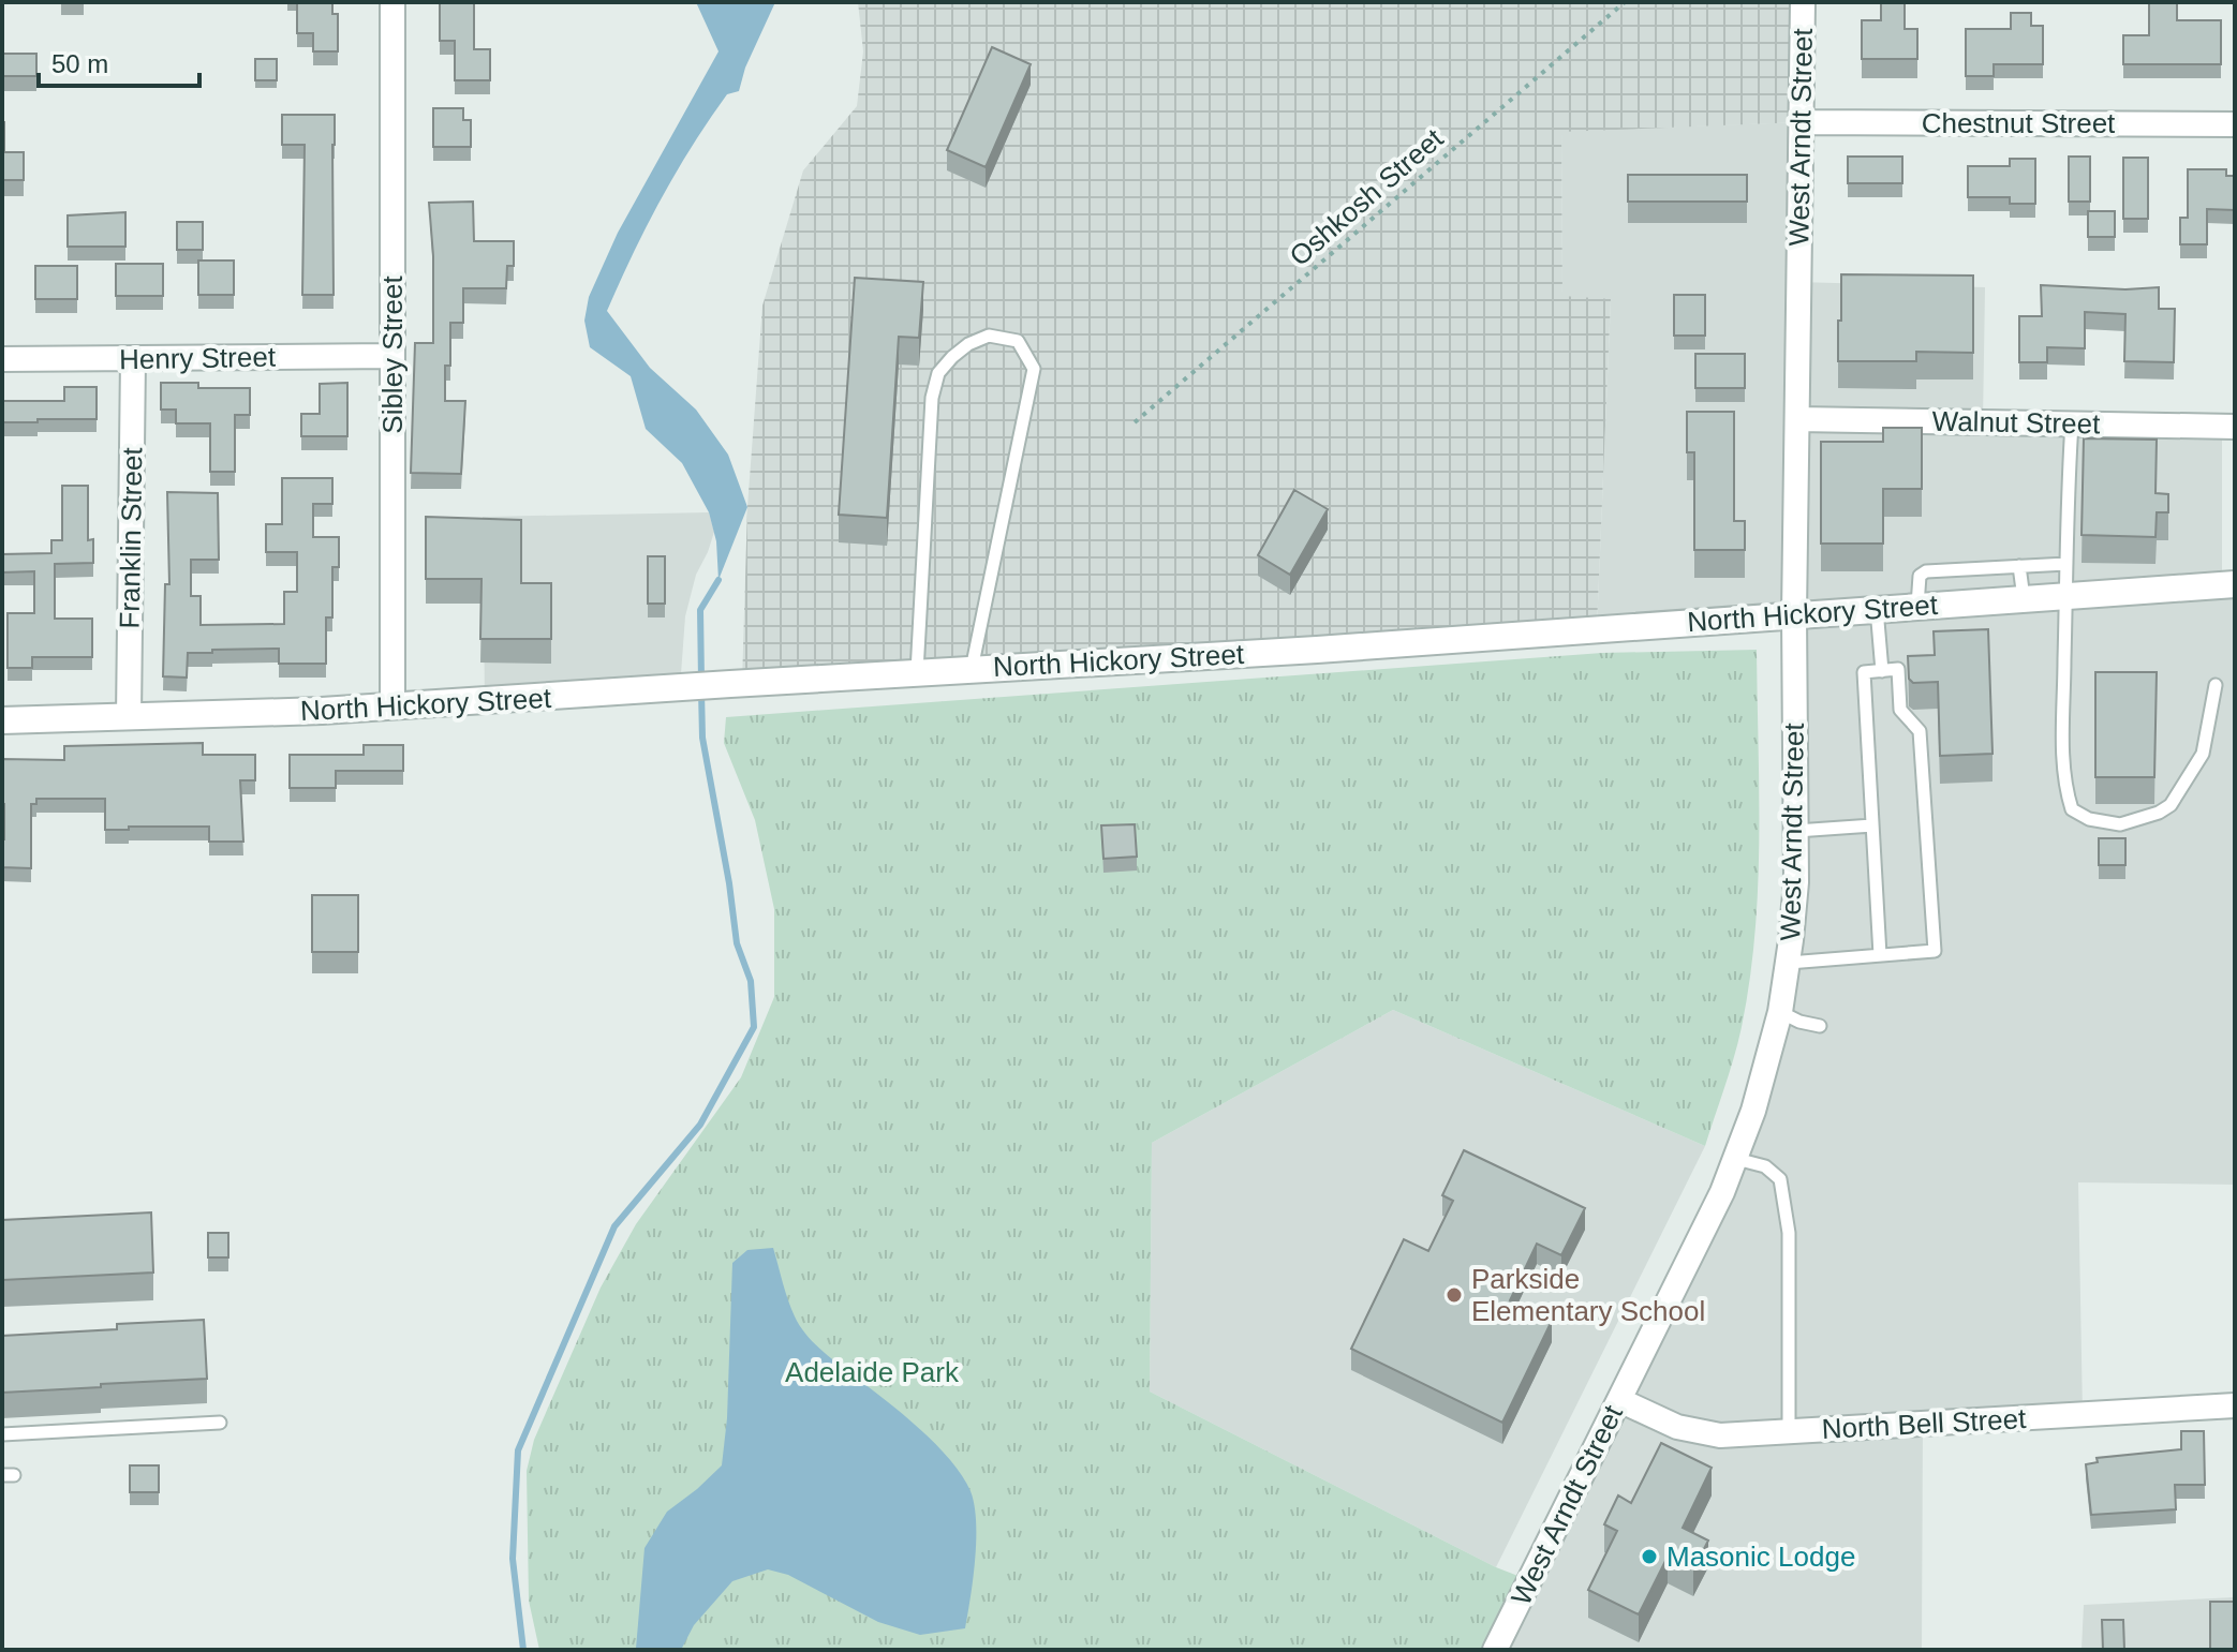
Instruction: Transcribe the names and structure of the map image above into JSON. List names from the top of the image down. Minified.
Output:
{"streets":{"street":["Chestnut Street","West Arndt Street","Sibley Street","Henry Street","Walnut Street","Franklin Street","North Hickory Street","North Bell Street"],"path":["Oshkosh Street"]},"crossings":[["Chestnut Street","West Arndt Street"],["West Arndt Street","Walnut Street"],["West Arndt Street","North Hickory Street"],["West Arndt Street","North Bell Street"],["Sibley Street","Henry Street"],["Sibley Street","North Hickory Street"],["Henry Street","Franklin Street"],["Franklin Street","North Hickory Street"]],"parks":["Adelaide Park"],"places":["Parkside Elementary School","Masonic Lodge"],"scale_bar":"50 m"}
